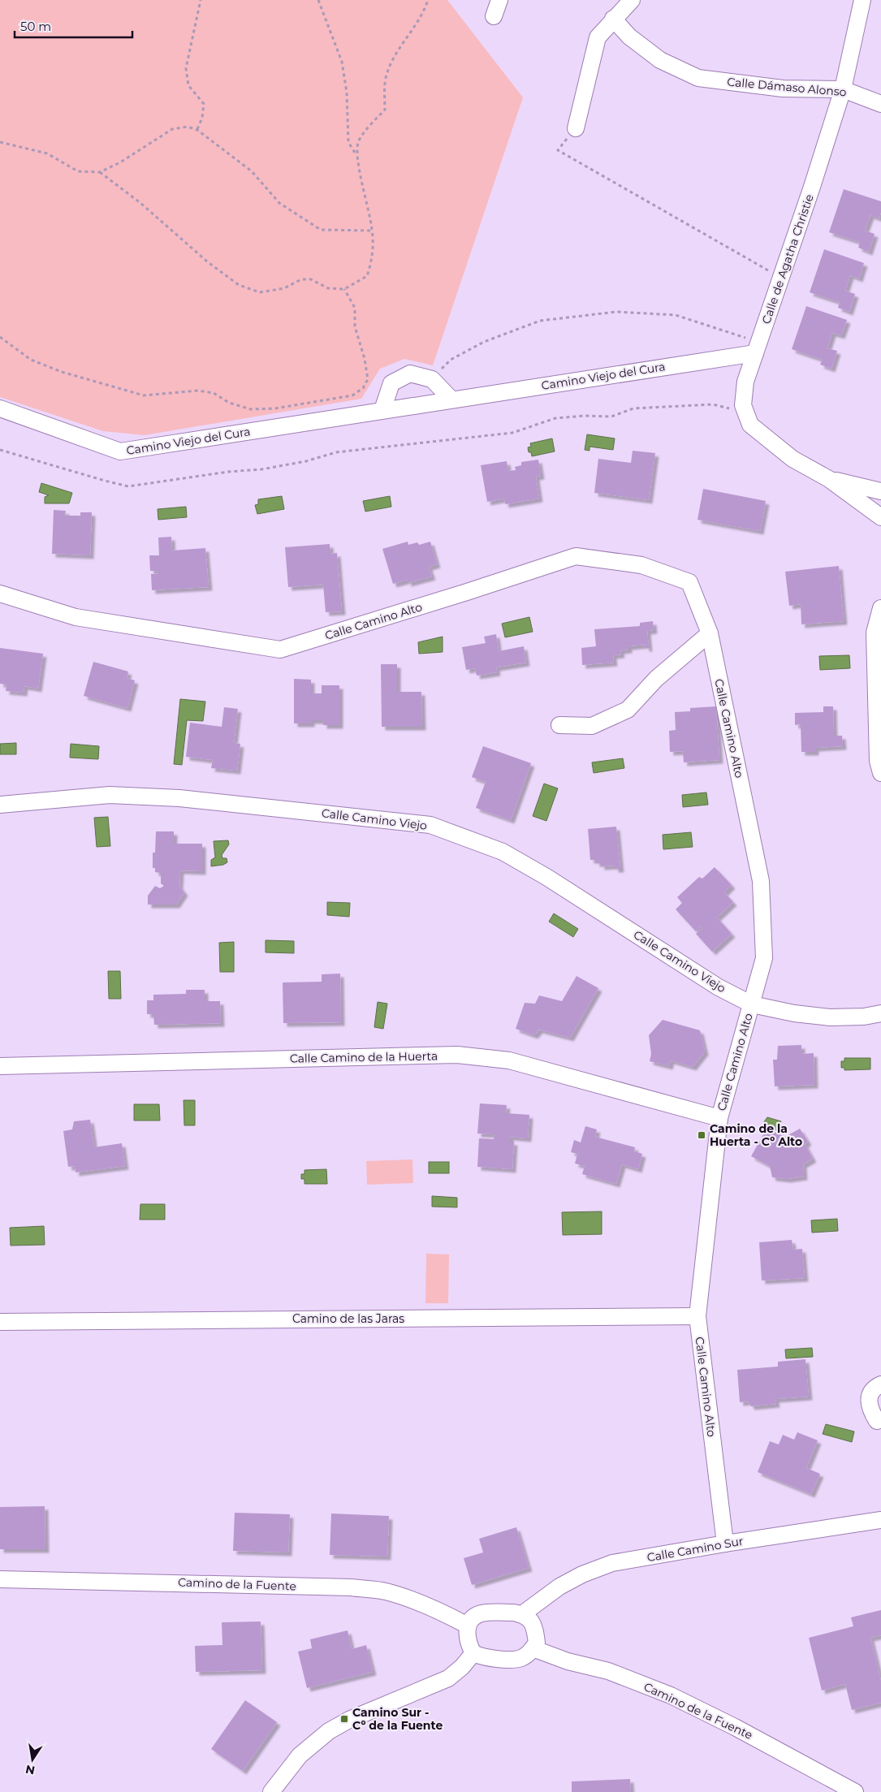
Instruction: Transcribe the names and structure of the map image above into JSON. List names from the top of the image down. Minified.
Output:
{"streets":{"street":["Calle Dámaso Alonso","Calle de Agatha Christie","Camino Viejo del Cura","Calle Camino Alto","Calle Camino Viejo","Calle Camino de la Huerta","Camino de las Jaras","Calle Camino Sur","Camino de la Fuente"]},"crossings":[["Calle Dámaso Alonso","Calle de Agatha Christie"],["Calle de Agatha Christie","Camino Viejo del Cura"],["Calle Camino Alto","Calle Camino Viejo"],["Calle Camino Alto","Calle Camino de la Huerta"],["Calle Camino Alto","Camino de las Jaras"],["Calle Camino Alto","Calle Camino Sur"],["Calle Camino Sur","Camino de la Fuente"]],"places":{"transit":["Camino de la Huerta - Cº Alto","Camino Sur - Cº de la Fuente"]},"scale_bar":"50 m","north":"bottom"}
